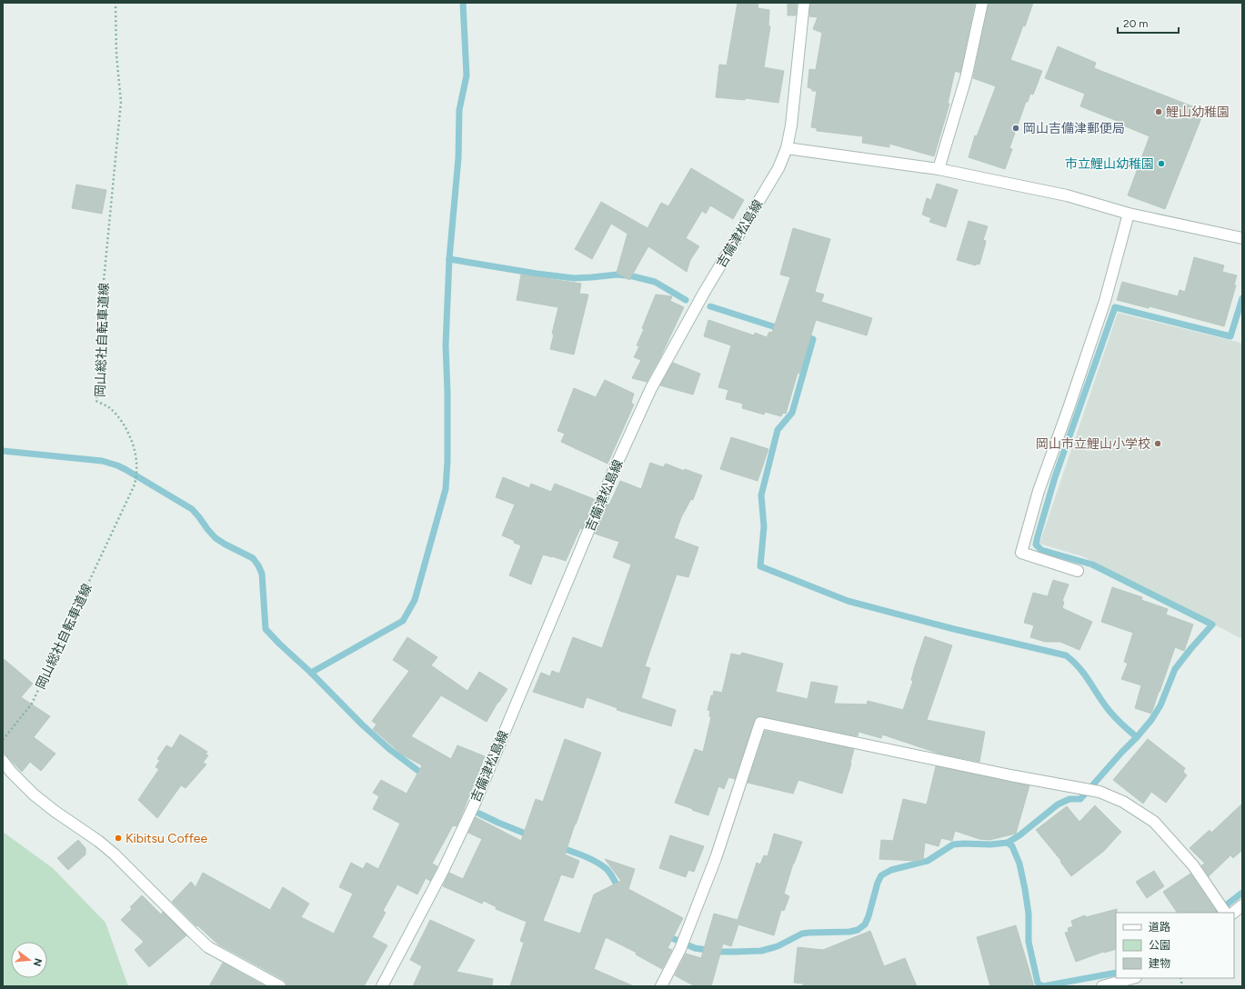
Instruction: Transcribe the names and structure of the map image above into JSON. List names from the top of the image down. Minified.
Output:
{"streets":{"street":["吉備津松島線"],"path":["岡山総社自転車道線"]},"places":["鯉山幼稚園","岡山吉備津郵便局","市立鯉山幼稚園","岡山市立鯉山小学校","Kibitsu Coffee"],"legend":["道路","公園","建物"],"scale_bar":"20 m","north":"right"}
